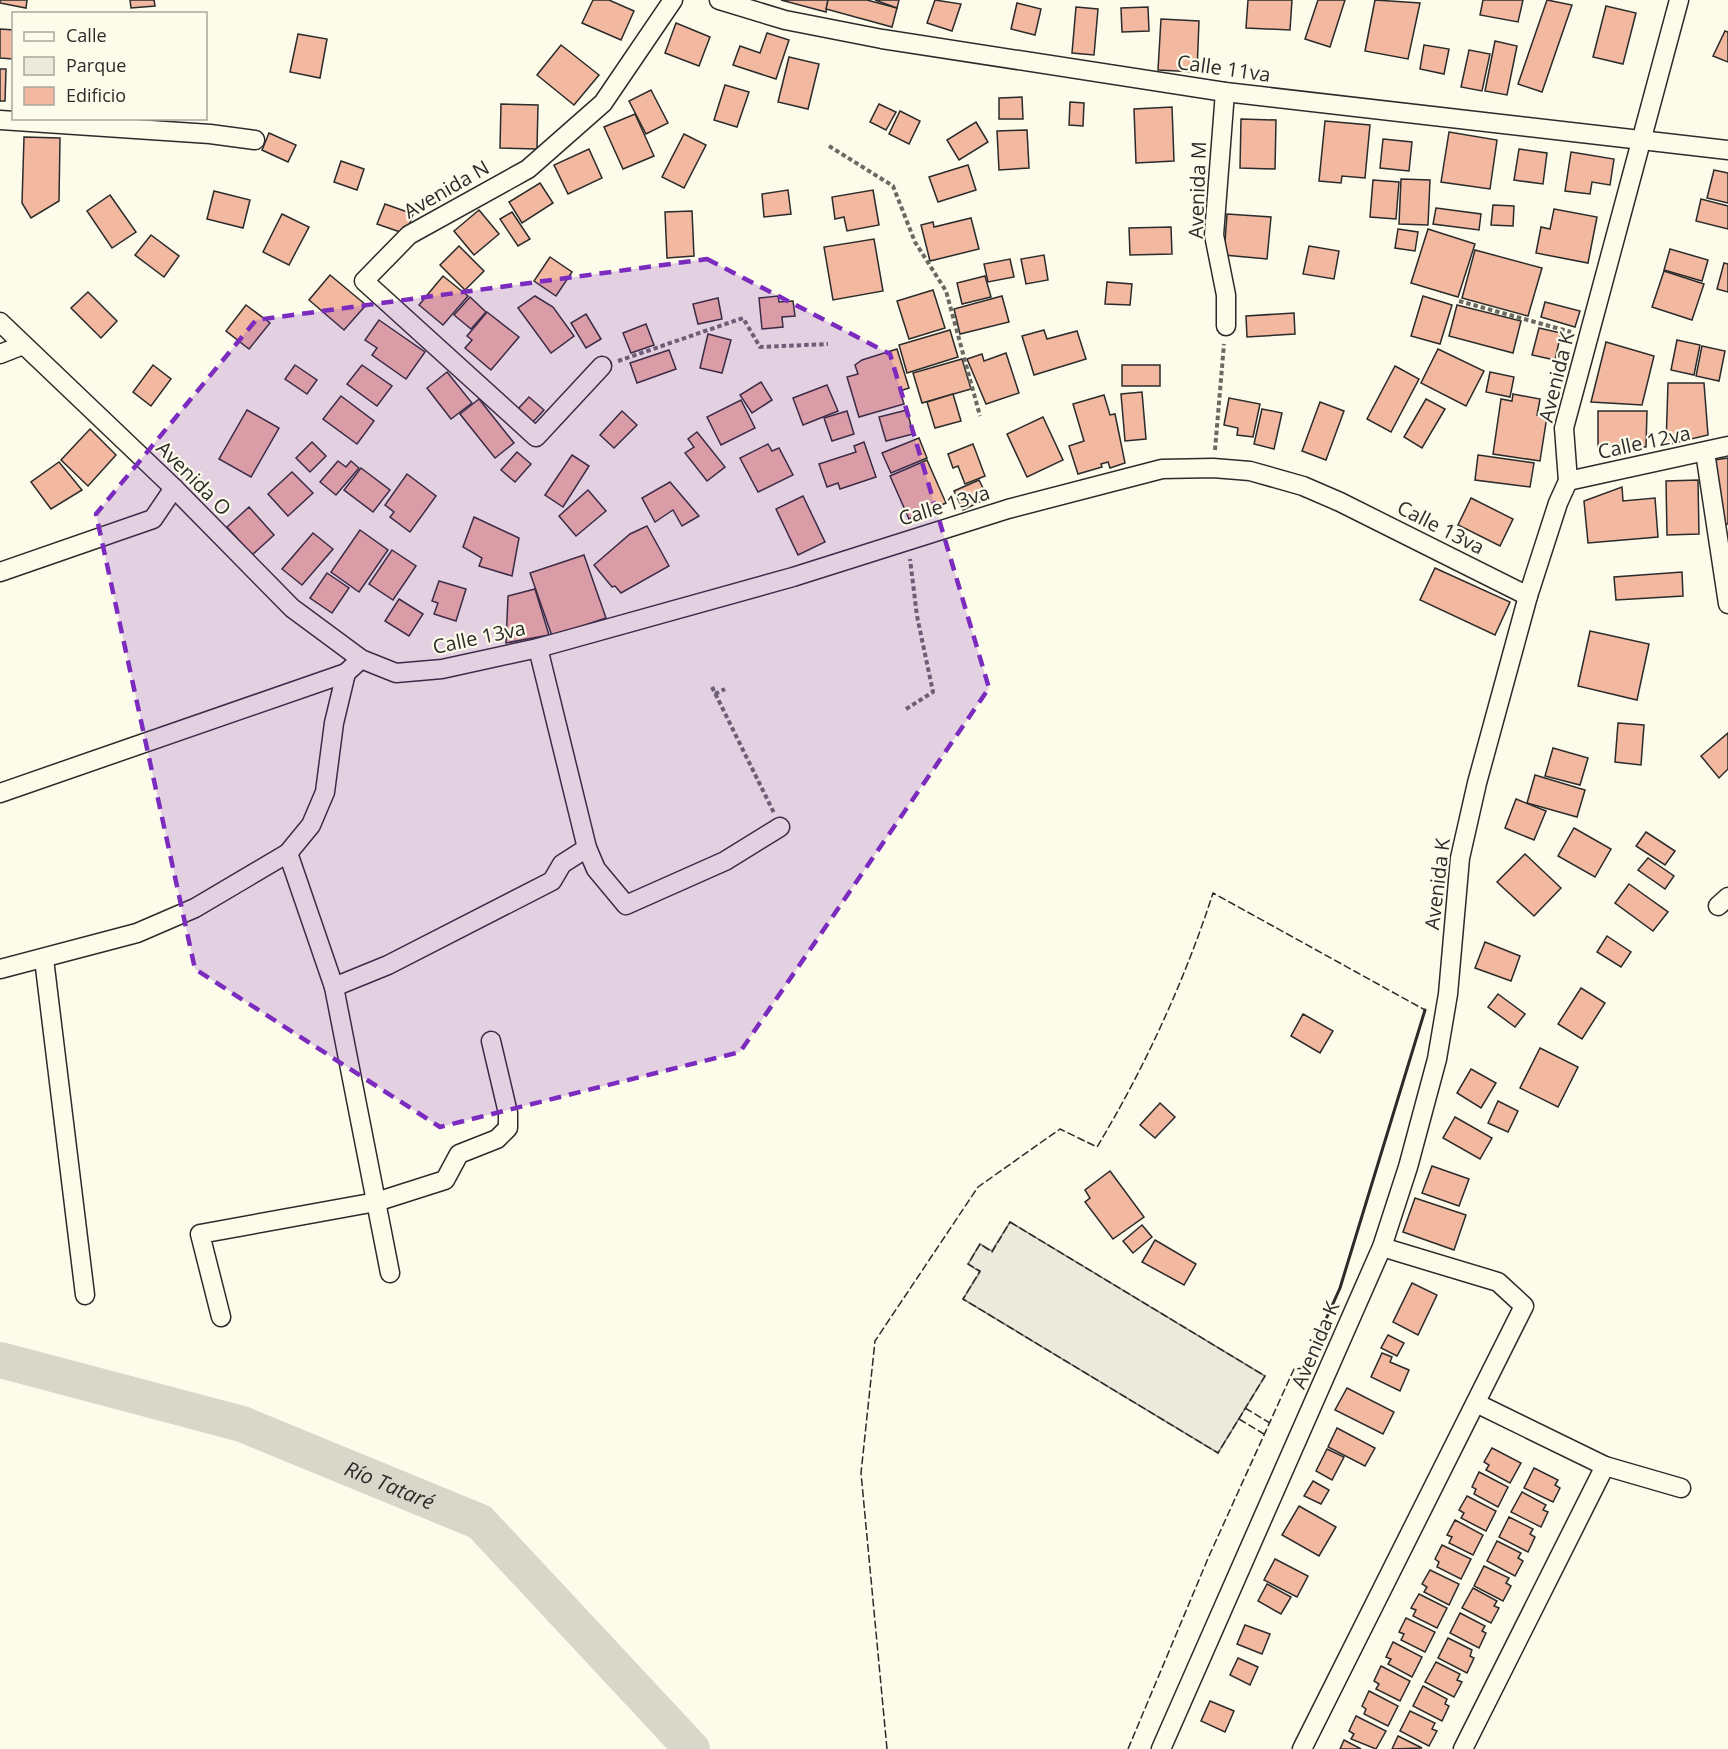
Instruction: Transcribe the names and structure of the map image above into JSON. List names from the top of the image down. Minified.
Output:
{"streets":{"street":["Calle 11va","Avenida N","Avenida M","Avenida K","Calle 12va","Avenida O","Calle 13va"]},"crossings":[["Calle 11va","Avenida M"],["Calle 11va","Avenida K"],["Avenida K","Calle 12va"],["Avenida K","Calle 13va"],["Avenida O","Calle 13va"]],"water":["Río Tataré"],"legend":["Calle","Parque","Edificio"]}
